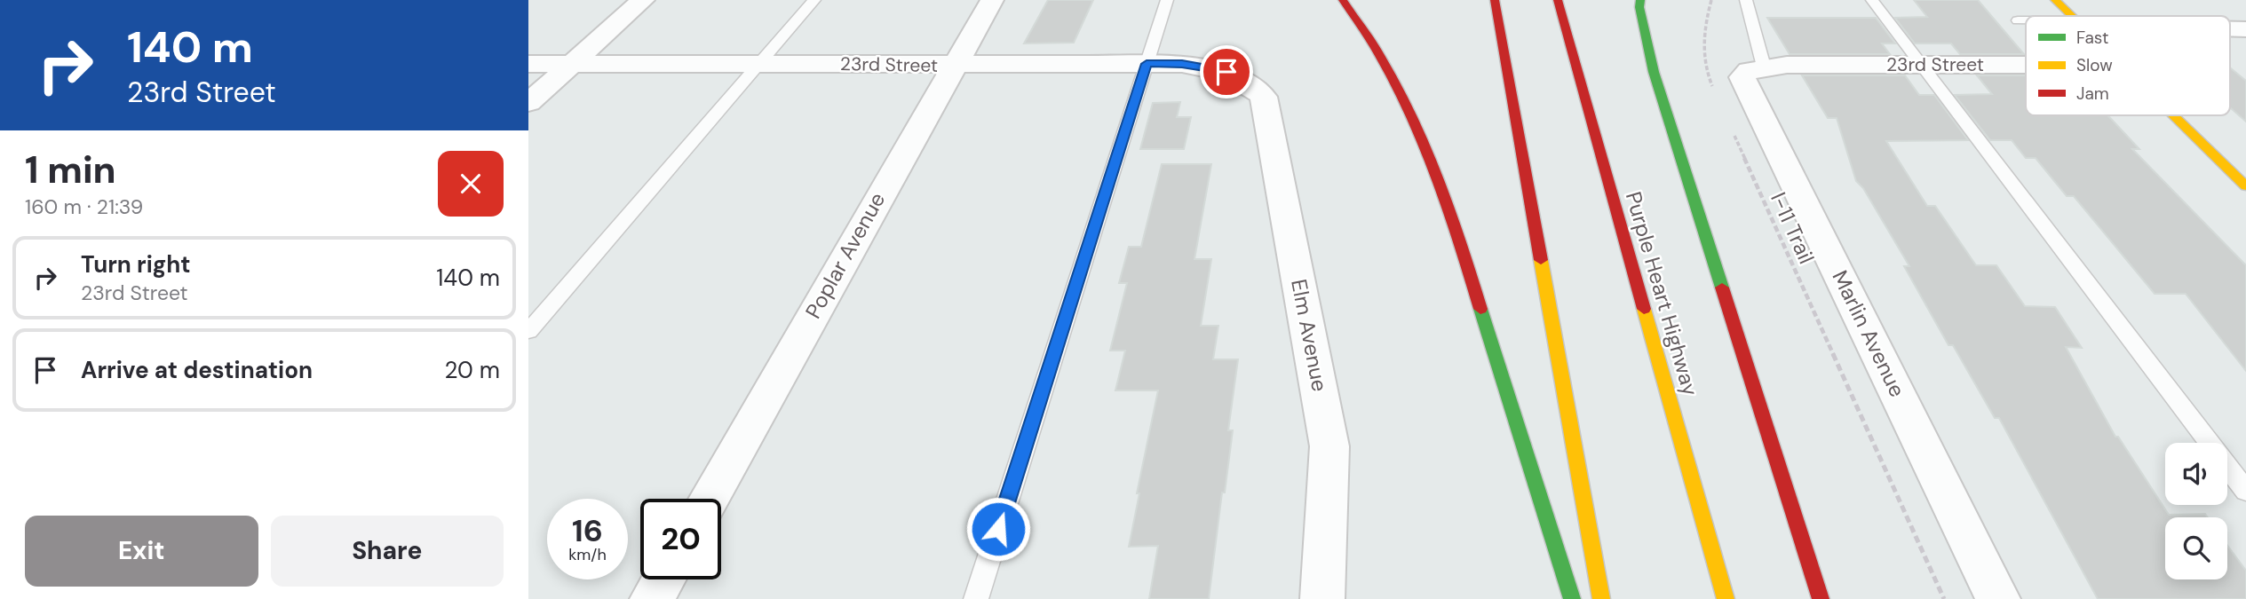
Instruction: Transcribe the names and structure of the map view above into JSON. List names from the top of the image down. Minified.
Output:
{"streets":{"main road":["Purple Heart Highway"],"street":["23rd Street","Poplar Avenue","Marlin Avenue","Elm Avenue"],"path":["I-11 Trail"]},"crossings":[["23rd Street","Poplar Avenue"],["23rd Street","Marlin Avenue"],["23rd Street","Elm Avenue"]],"legend":["Fast","Slow","Jam"],"page":{"turn":["140 m","23rd Street"],"heading":["1 min","160 m · 21:39"],"list":[{"name":"Turn right","note":"23rd Street","value":"140 m"},{"name":"Arrive at destination","value":"20 m"}],"speed":"16 km/h","limit":"20","buttons":["Exit","Share"]}}
